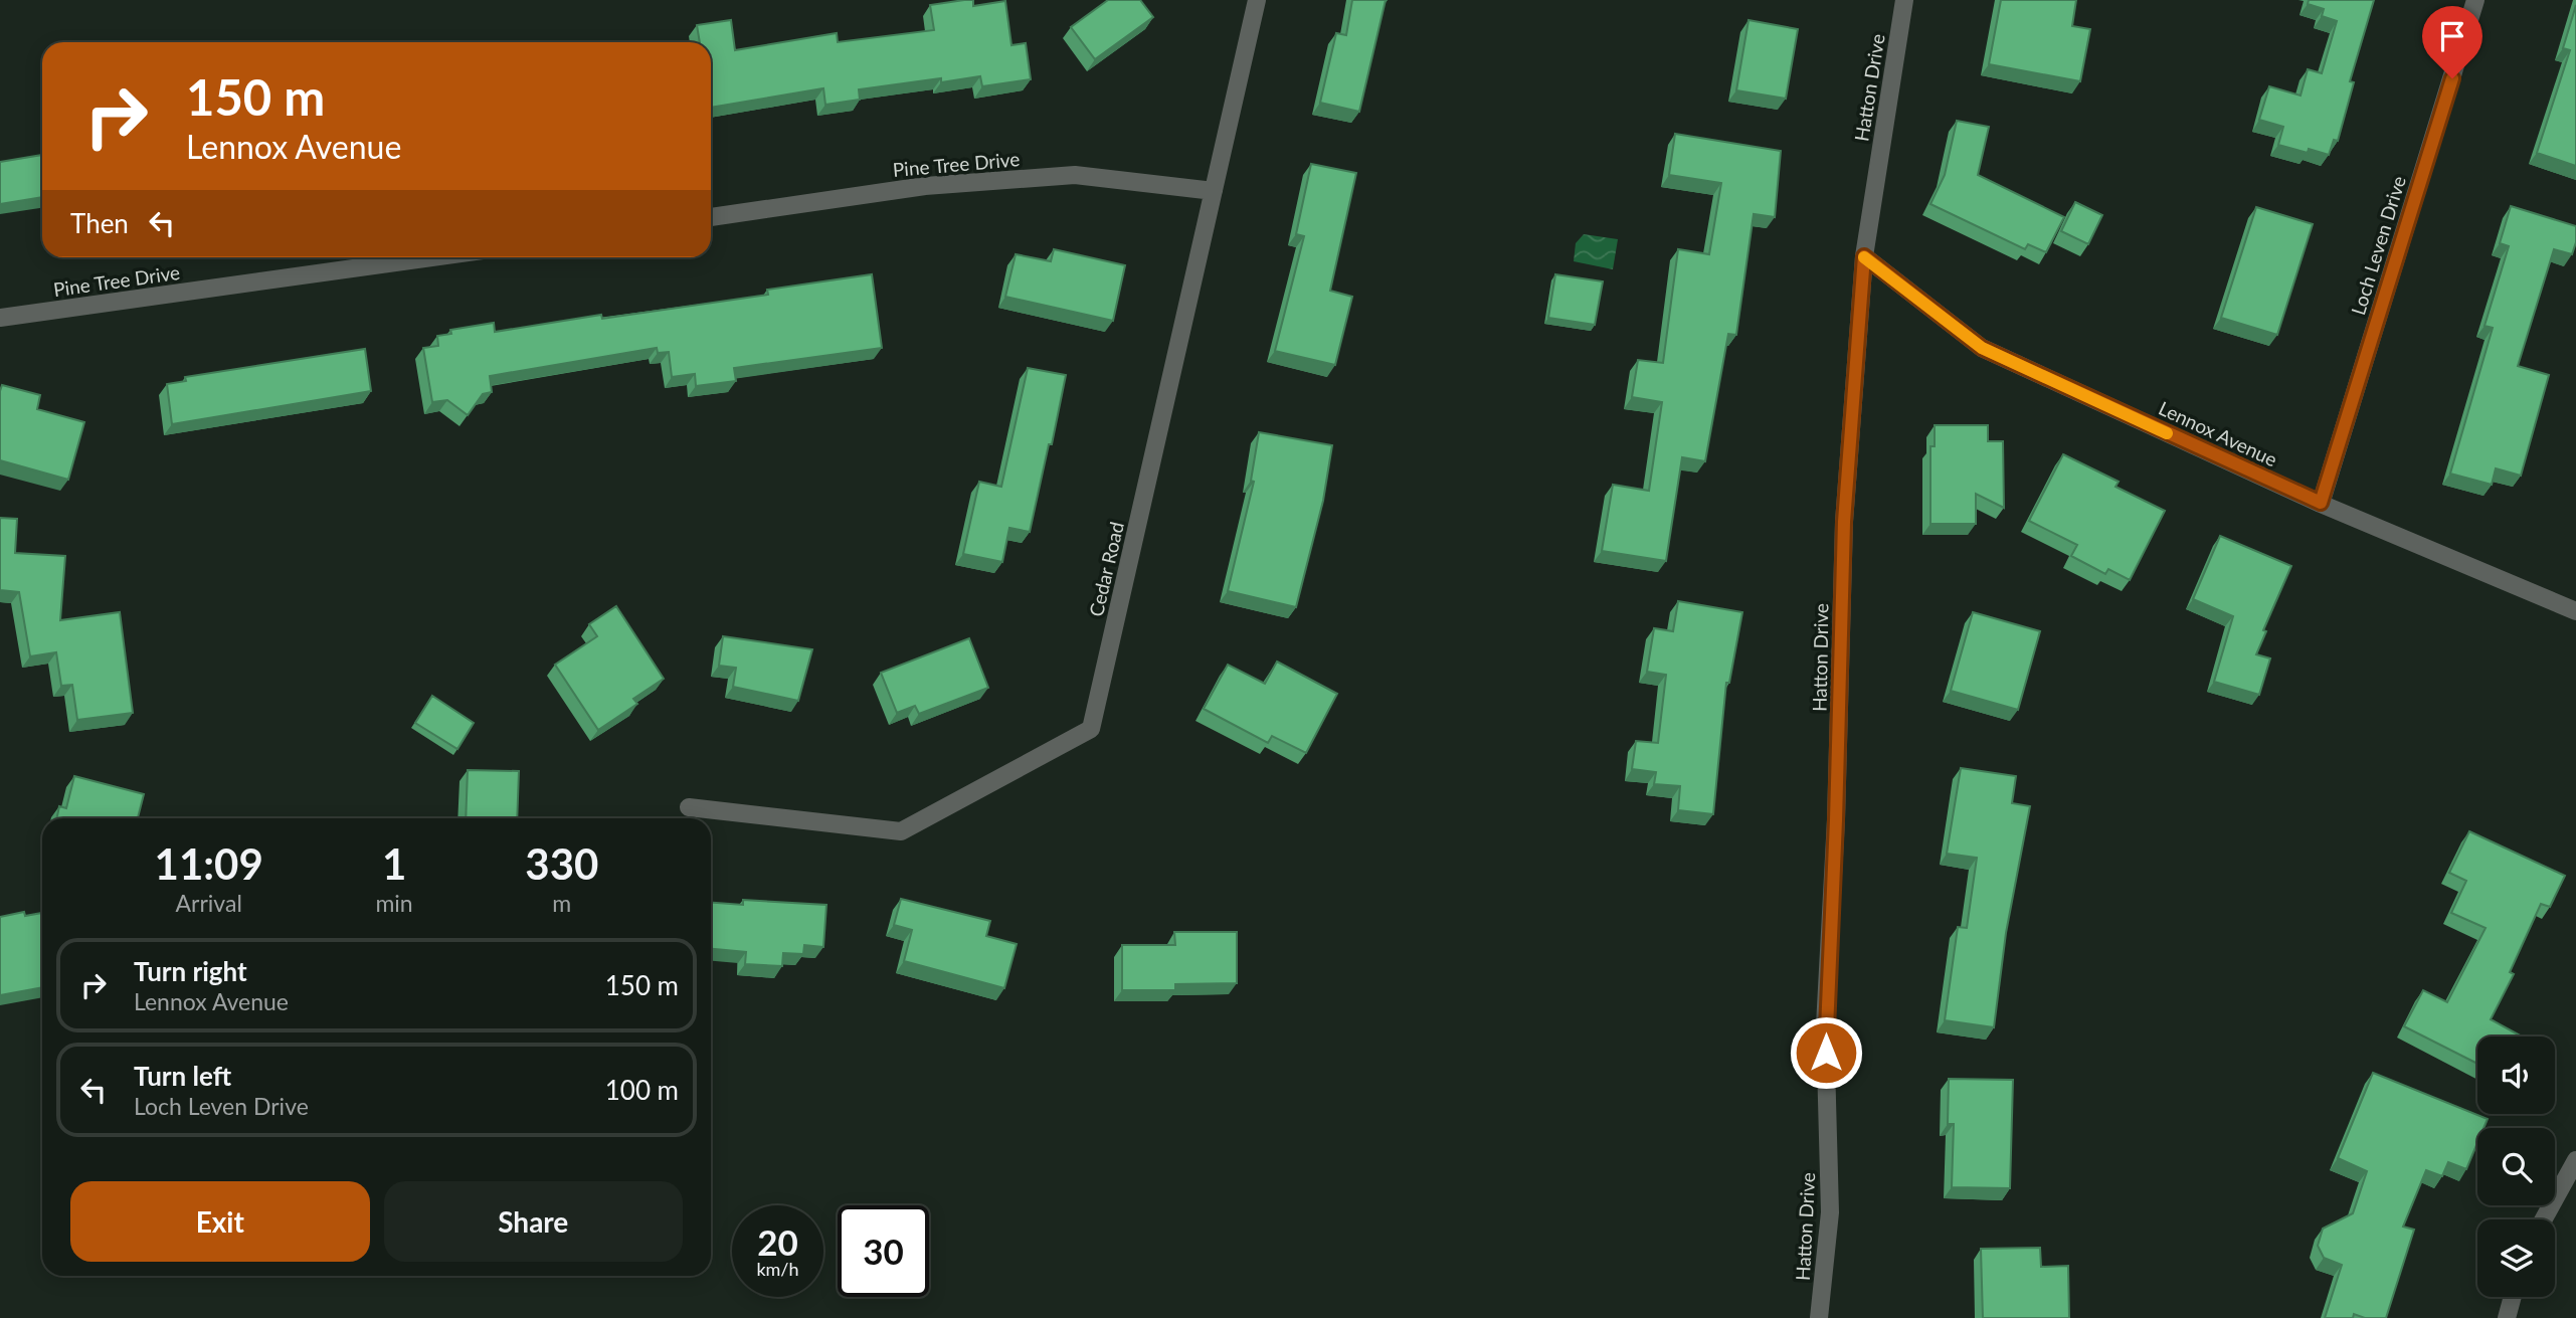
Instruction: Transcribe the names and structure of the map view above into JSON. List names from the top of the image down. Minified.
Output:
{"streets":{"street":["Hatton Drive","Pine Tree Drive","Loch Leven Drive","Lennox Avenue","Cedar Road"]},"crossings":[["Hatton Drive","Lennox Avenue"],["Pine Tree Drive","Cedar Road"],["Loch Leven Drive","Lennox Avenue"]],"page":{"turn":["150 m","Lennox Avenue"],"then":"Then","eta":["11:09","Arrival","1","min","330","m"],"list":[{"name":"Turn right","note":"Lennox Avenue","value":"150 m"},{"name":"Turn left","note":"Loch Leven Drive","value":"100 m"}],"buttons":["Exit","Share"],"speed":"20 km/h","limit":"30"}}
